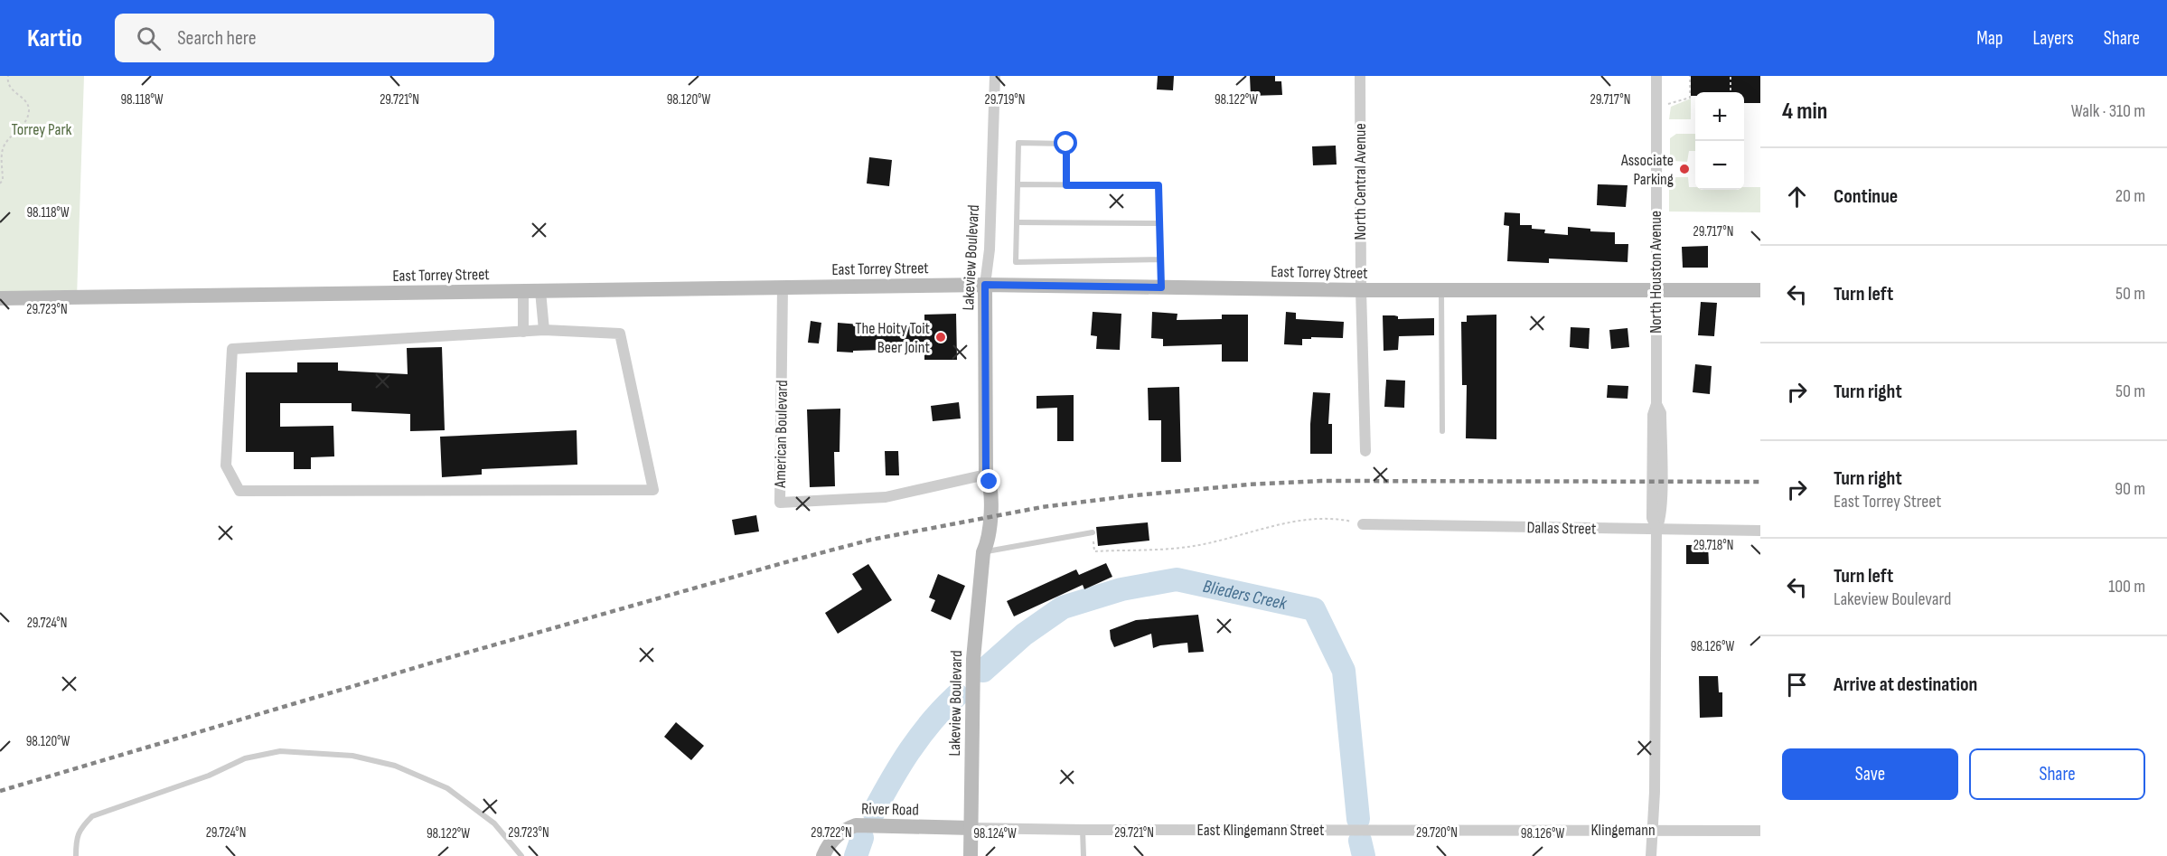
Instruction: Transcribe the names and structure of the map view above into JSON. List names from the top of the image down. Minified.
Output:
{"streets":{"street":["North Central Avenue","Lakeview Boulevard","East Torrey Street","North Houston Avenue","American Boulevard","Dallas Street","River Road","East Klingemann Street","Klingemann"]},"crossings":[["North Central Avenue","East Torrey Street"],["Lakeview Boulevard","East Torrey Street"],["Lakeview Boulevard","American Boulevard"],["Lakeview Boulevard","River Road"],["Lakeview Boulevard","East Klingemann Street"],["East Torrey Street","North Houston Avenue"],["East Torrey Street","American Boulevard"],["North Houston Avenue","Dallas Street"],["North Houston Avenue","Klingemann"],["River Road","East Klingemann Street"],["East Klingemann Street","Klingemann"]],"water":["Blieders Creek"],"parks":["Torrey Park"],"places":["Associate Parking","The Hoity Toit Beer Joint"],"page":{"header":"Kartio","search":"Search here","nav":["Map","Layers","Share"],"heading":["4 min","Walk · 310 m"],"map_buttons":["+","−"],"list":[["Continue","20 m"],["Turn left","50 m"],["Turn right","50 m"],["Turn right","East Torrey Street","90 m"],["Turn left","Lakeview Boulevard","100 m"],"Arrive at destination"],"buttons":["Save","Share"]},"coordinates":["98.118°W","98.120°W","98.122°W","29.721°N","29.719°N","29.717°N","29.723°N","29.718°N","29.724°N","98.126°W","29.722°N","29.720°N","98.124°W"]}
